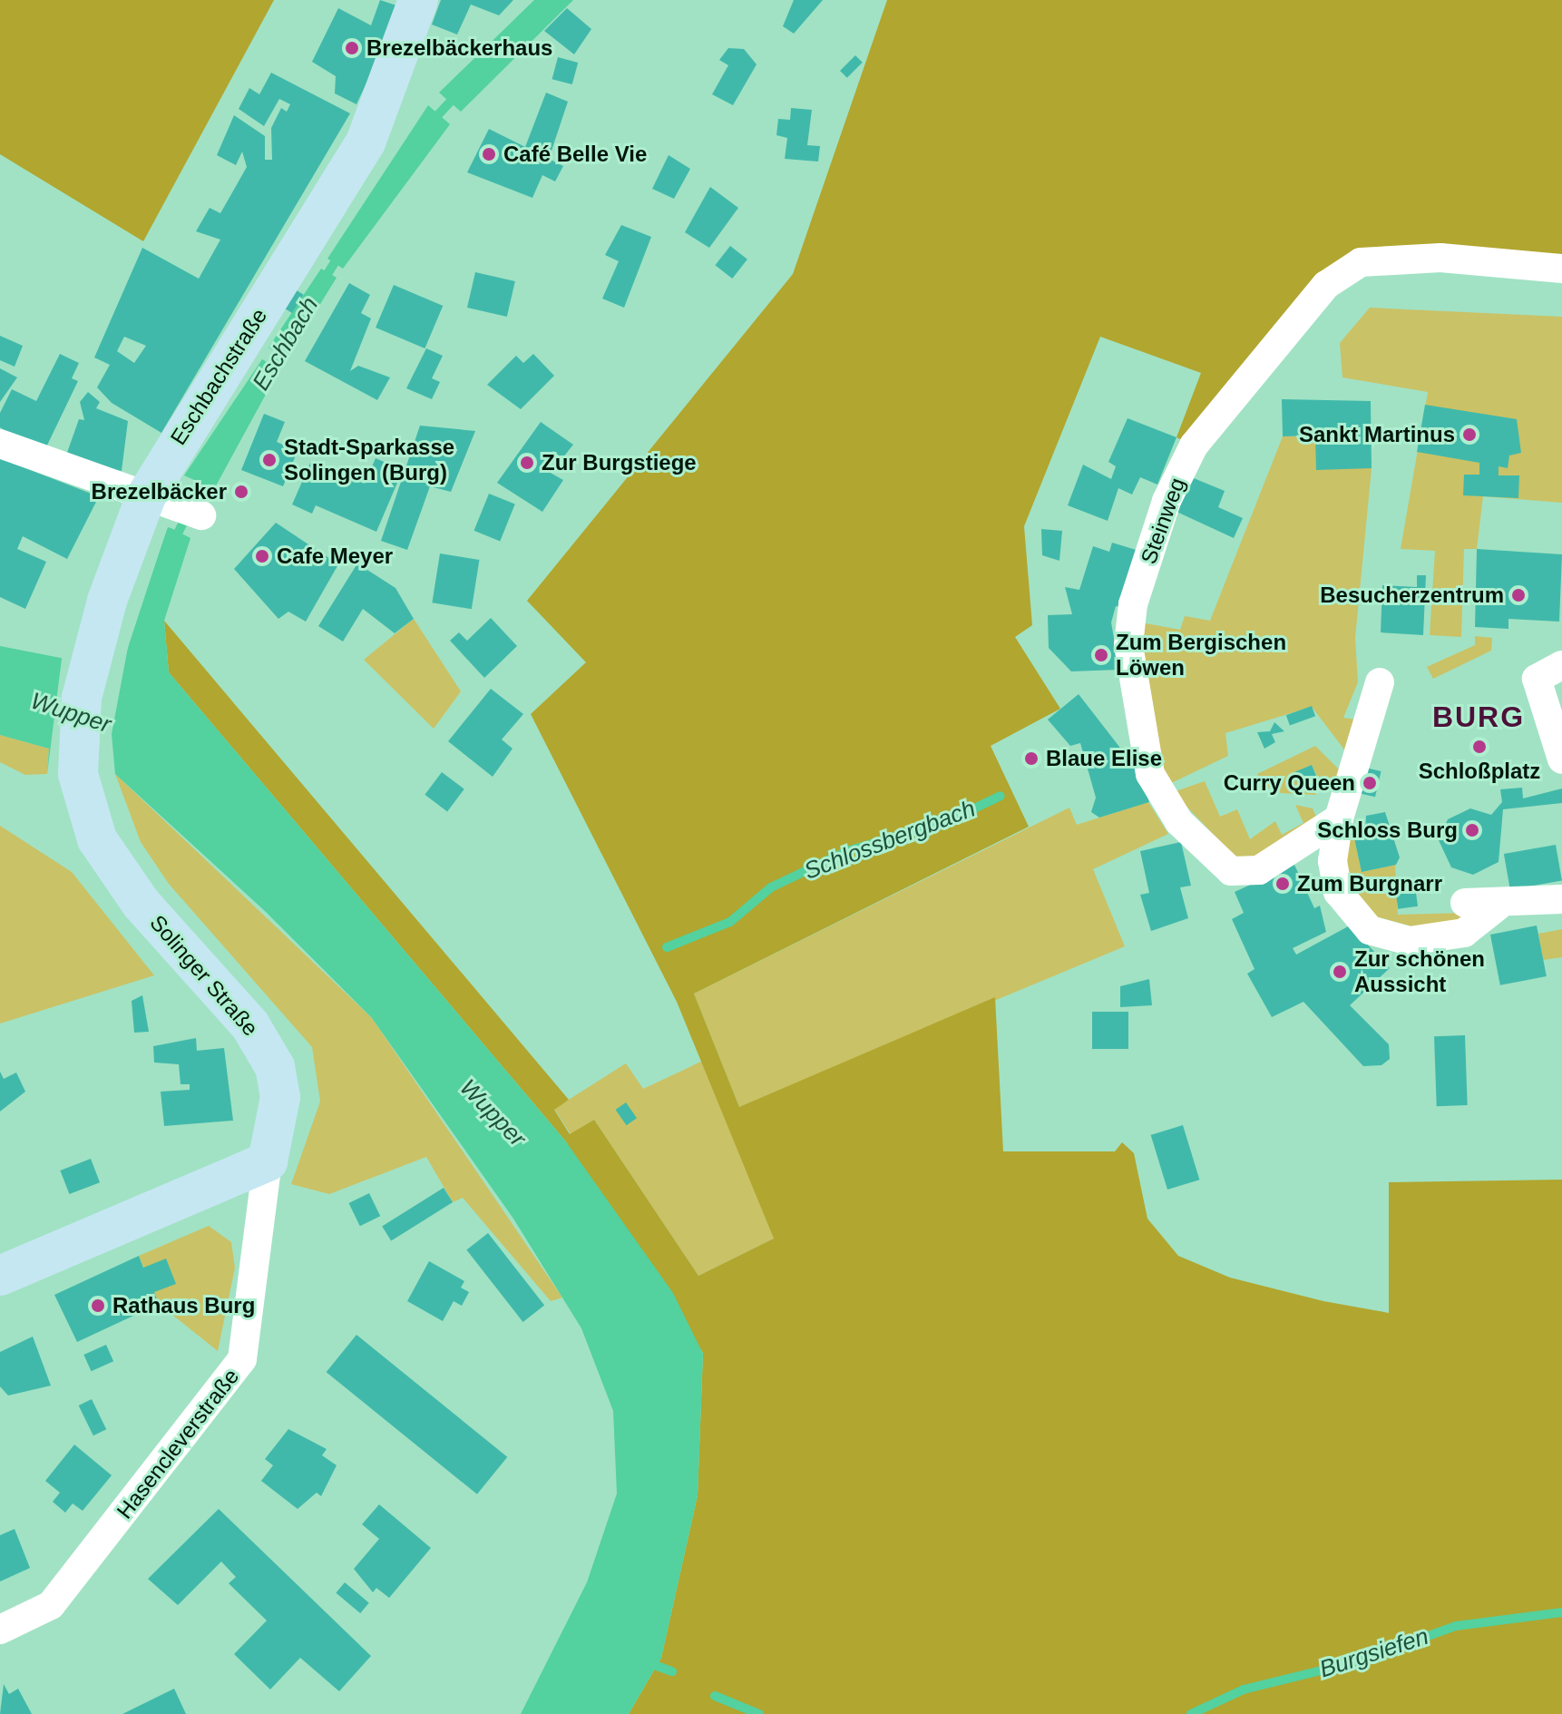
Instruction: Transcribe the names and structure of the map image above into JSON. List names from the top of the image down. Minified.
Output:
{"streets":{"main road":["Eschbachstraße","Solinger Straße"],"street":["Steinweg","Hasencleverstraße"]},"crossings":[["Eschbachstraße","Solinger Straße"],["Solinger Straße","Hasencleverstraße"]],"districts":["BURG"],"water":["Eschbach","Wupper","Schlossbergbach","Burgsiefen"],"places":["Brezelbäckerhaus","Café Belle Vie","Sankt Martinus","Stadt-Sparkasse Solingen (Burg)","Zur Burgstiege","Brezelbäcker","Cafe Meyer","Besucherzentrum","Zum Bergischen Löwen","Schloßplatz","Blaue Elise","Curry Queen","Schloss Burg","Zum Burgnarr","Zur schönen Aussicht","Rathaus Burg"]}
